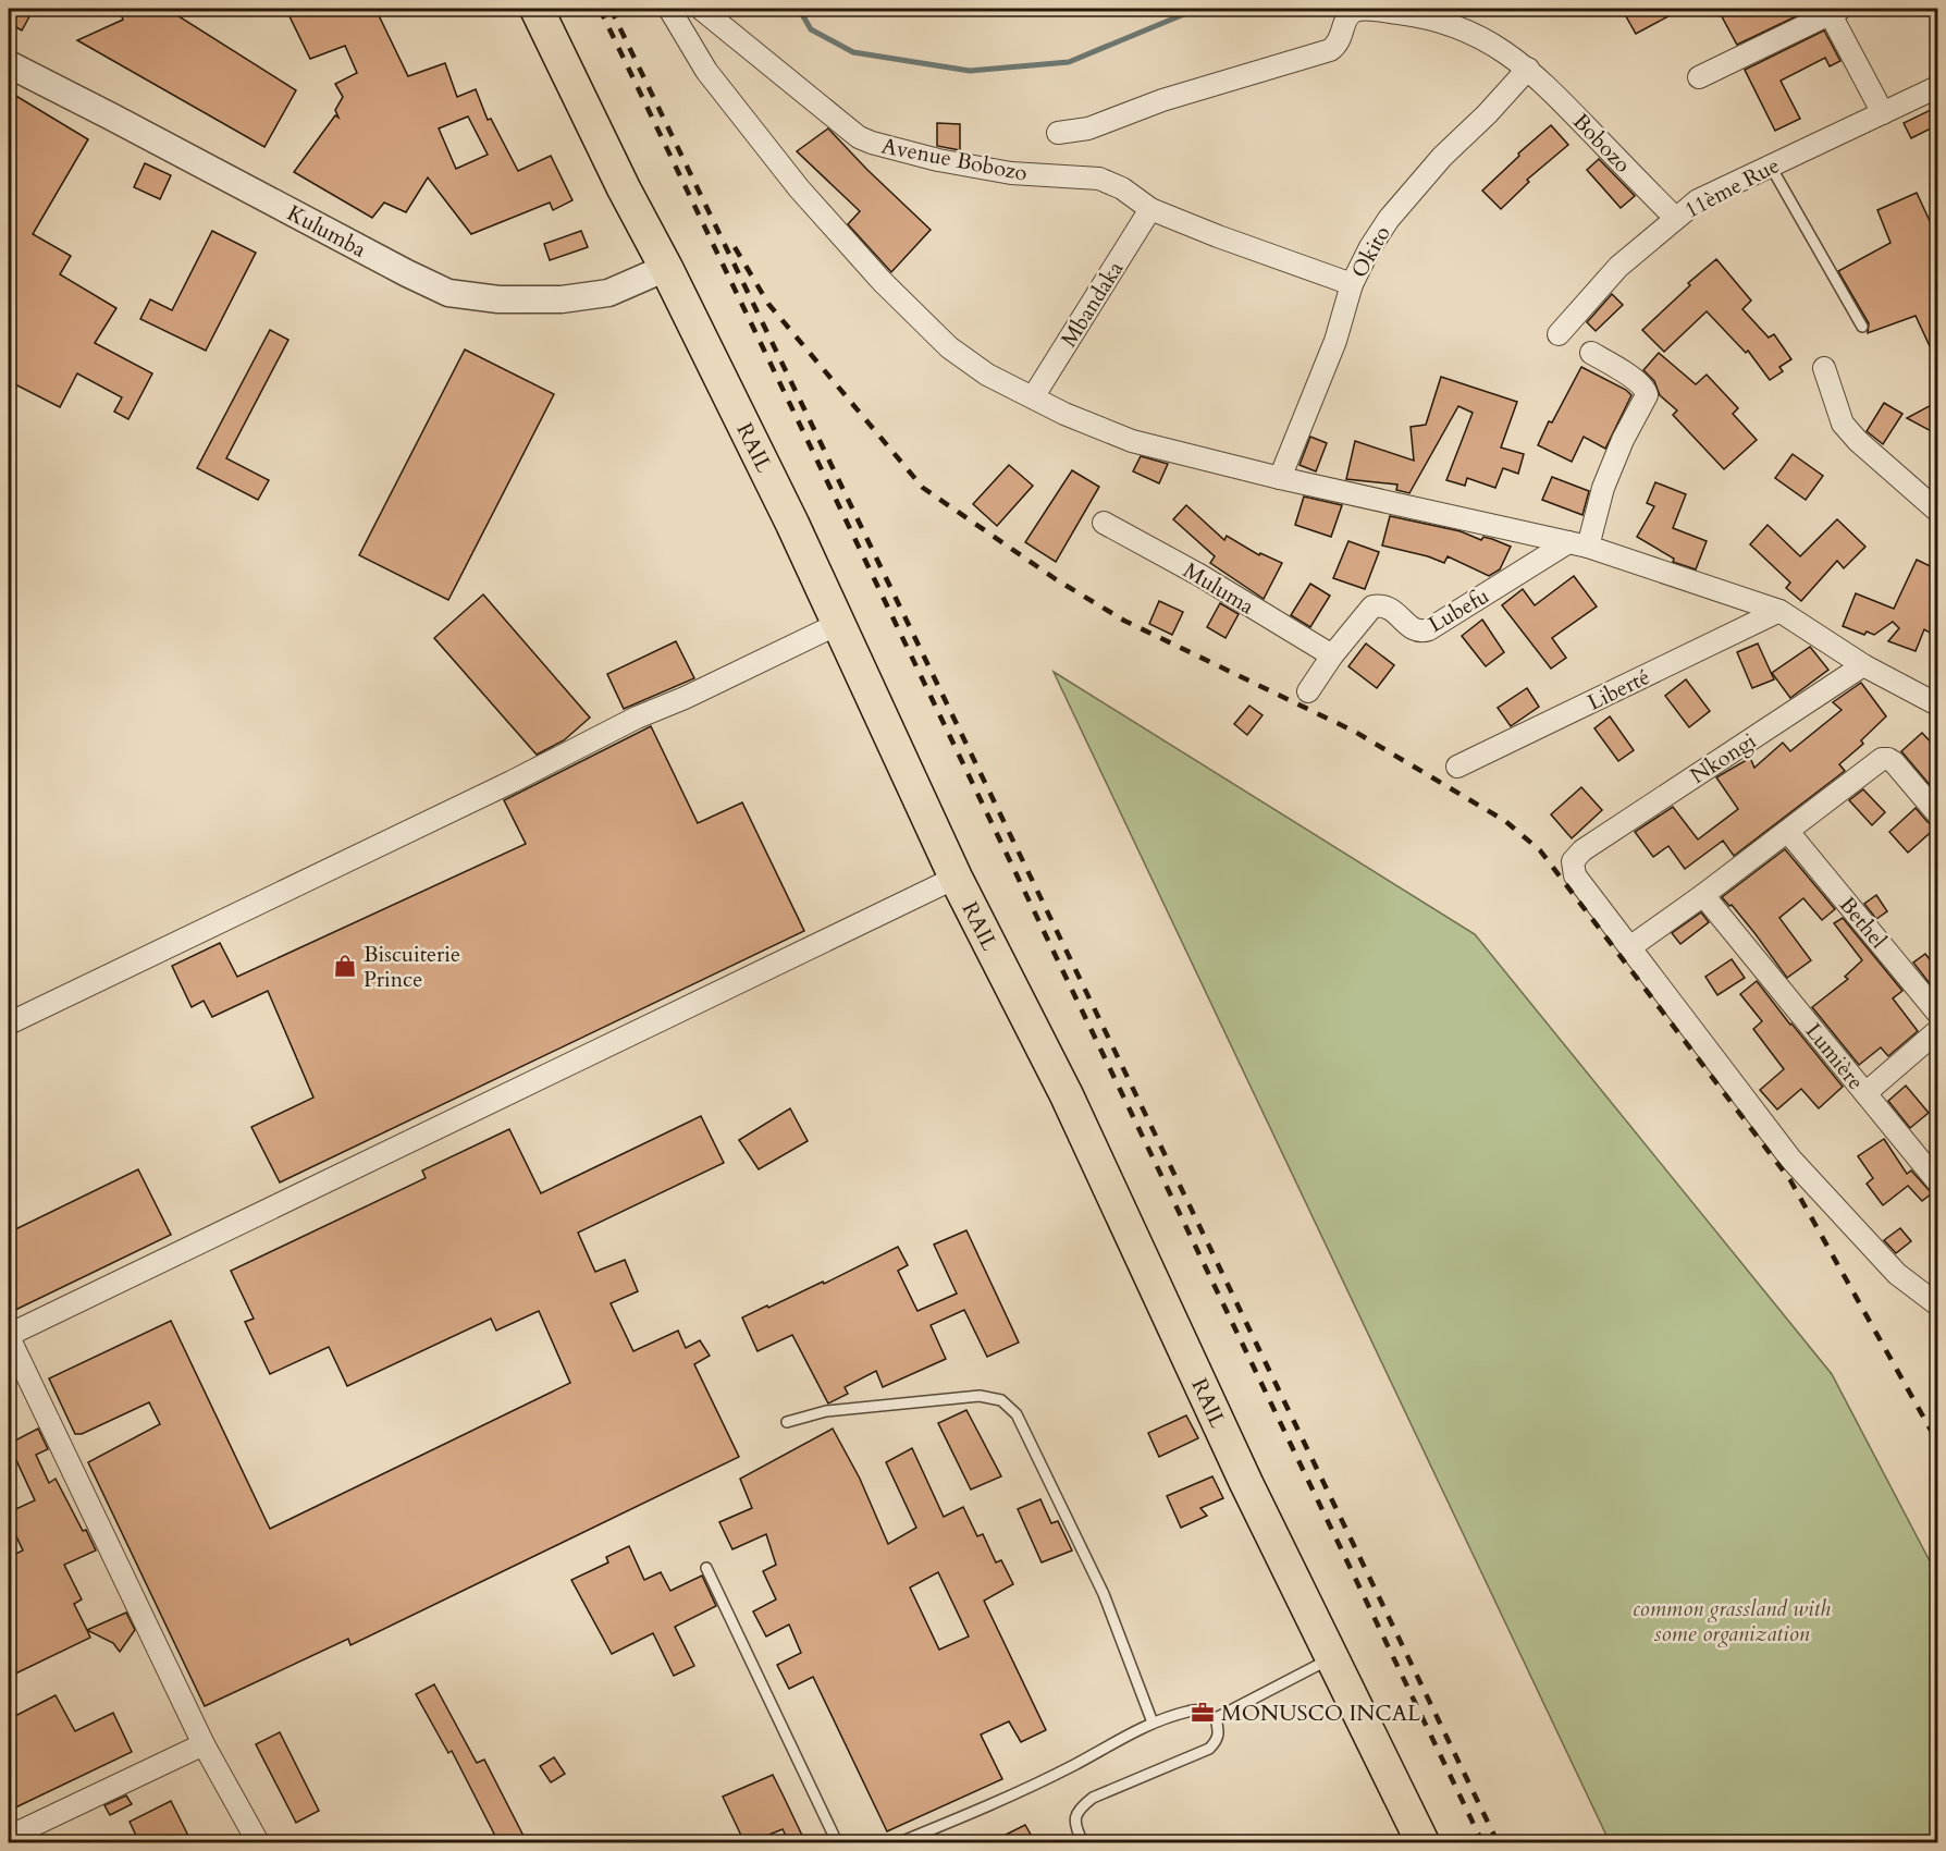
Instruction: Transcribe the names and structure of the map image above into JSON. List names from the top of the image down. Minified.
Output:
{"streets":{"main road":["RAIL"],"street":["Bobozo","Avenue Bobozo","11ème Rue","Kulumba","Okito","Mbandaka","Muluma","Lubefu","Liberté","Nkongi","Bethel","Lumière"]},"crossings":[["Bobozo","11ème Rue"],["Bobozo","Okito"],["Avenue Bobozo","Okito"],["Avenue Bobozo","Mbandaka"],["Kulumba","RAIL"],["Muluma","Lubefu"]],"parks":["common grassland with some organization"],"places":{"shop":["Biscuiterie Prince"],"office":["MONUSCO INCAL"]}}
